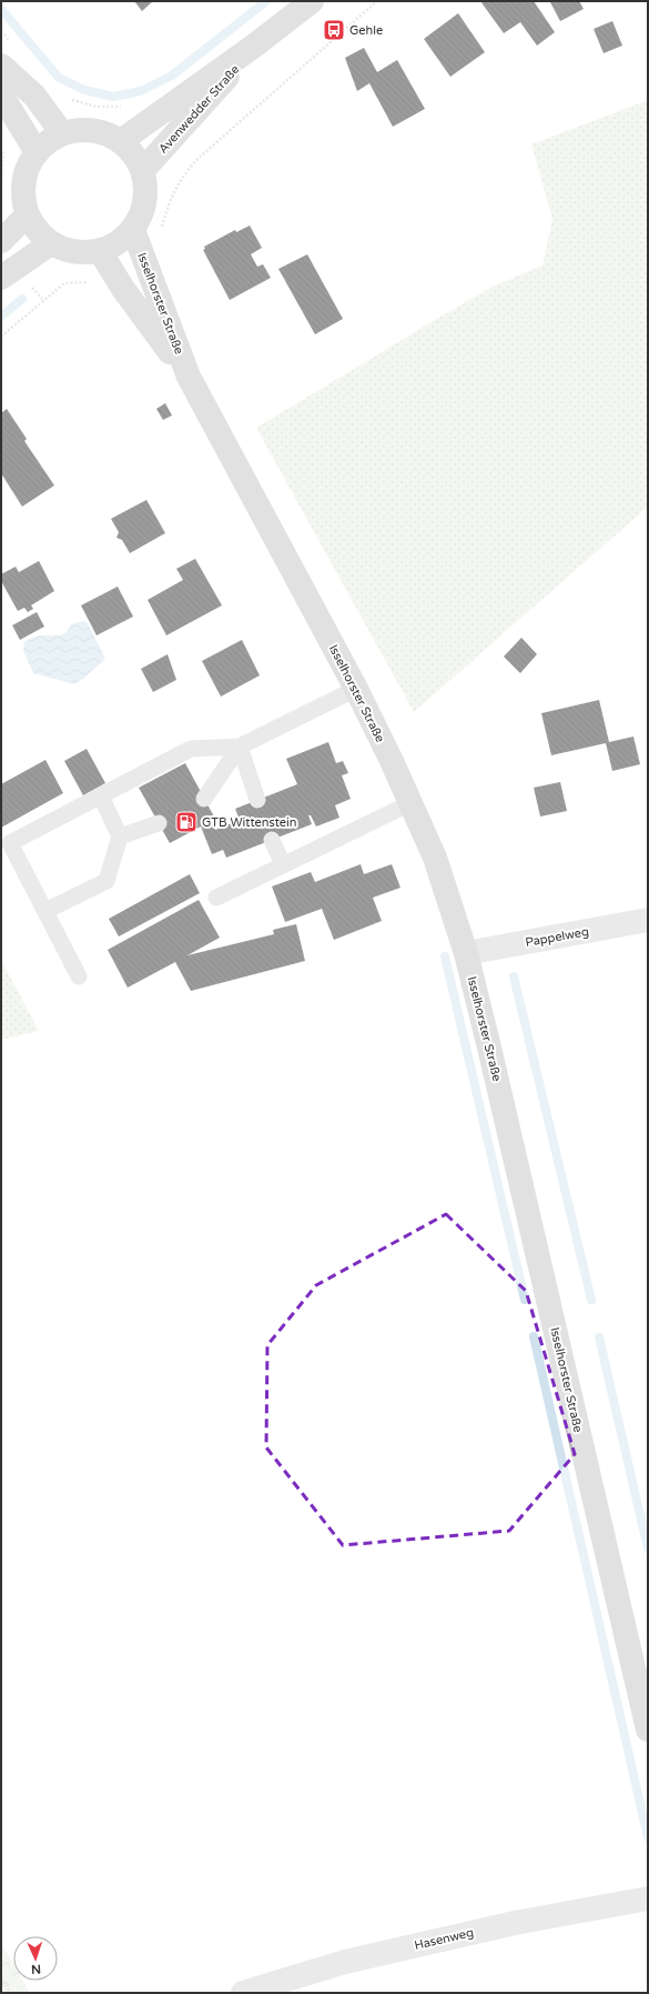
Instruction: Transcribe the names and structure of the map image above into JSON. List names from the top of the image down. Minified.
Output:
{"streets":{"street":["Avenwedder Straße","Isselhorster Straße","Pappelweg","Hasenweg"]},"crossings":[["Avenwedder Straße","Isselhorster Straße"],["Isselhorster Straße","Pappelweg"]],"places":{"bus stop":["Gehle"],"fuel station":["GTB Wittenstein"]},"north":"bottom"}
